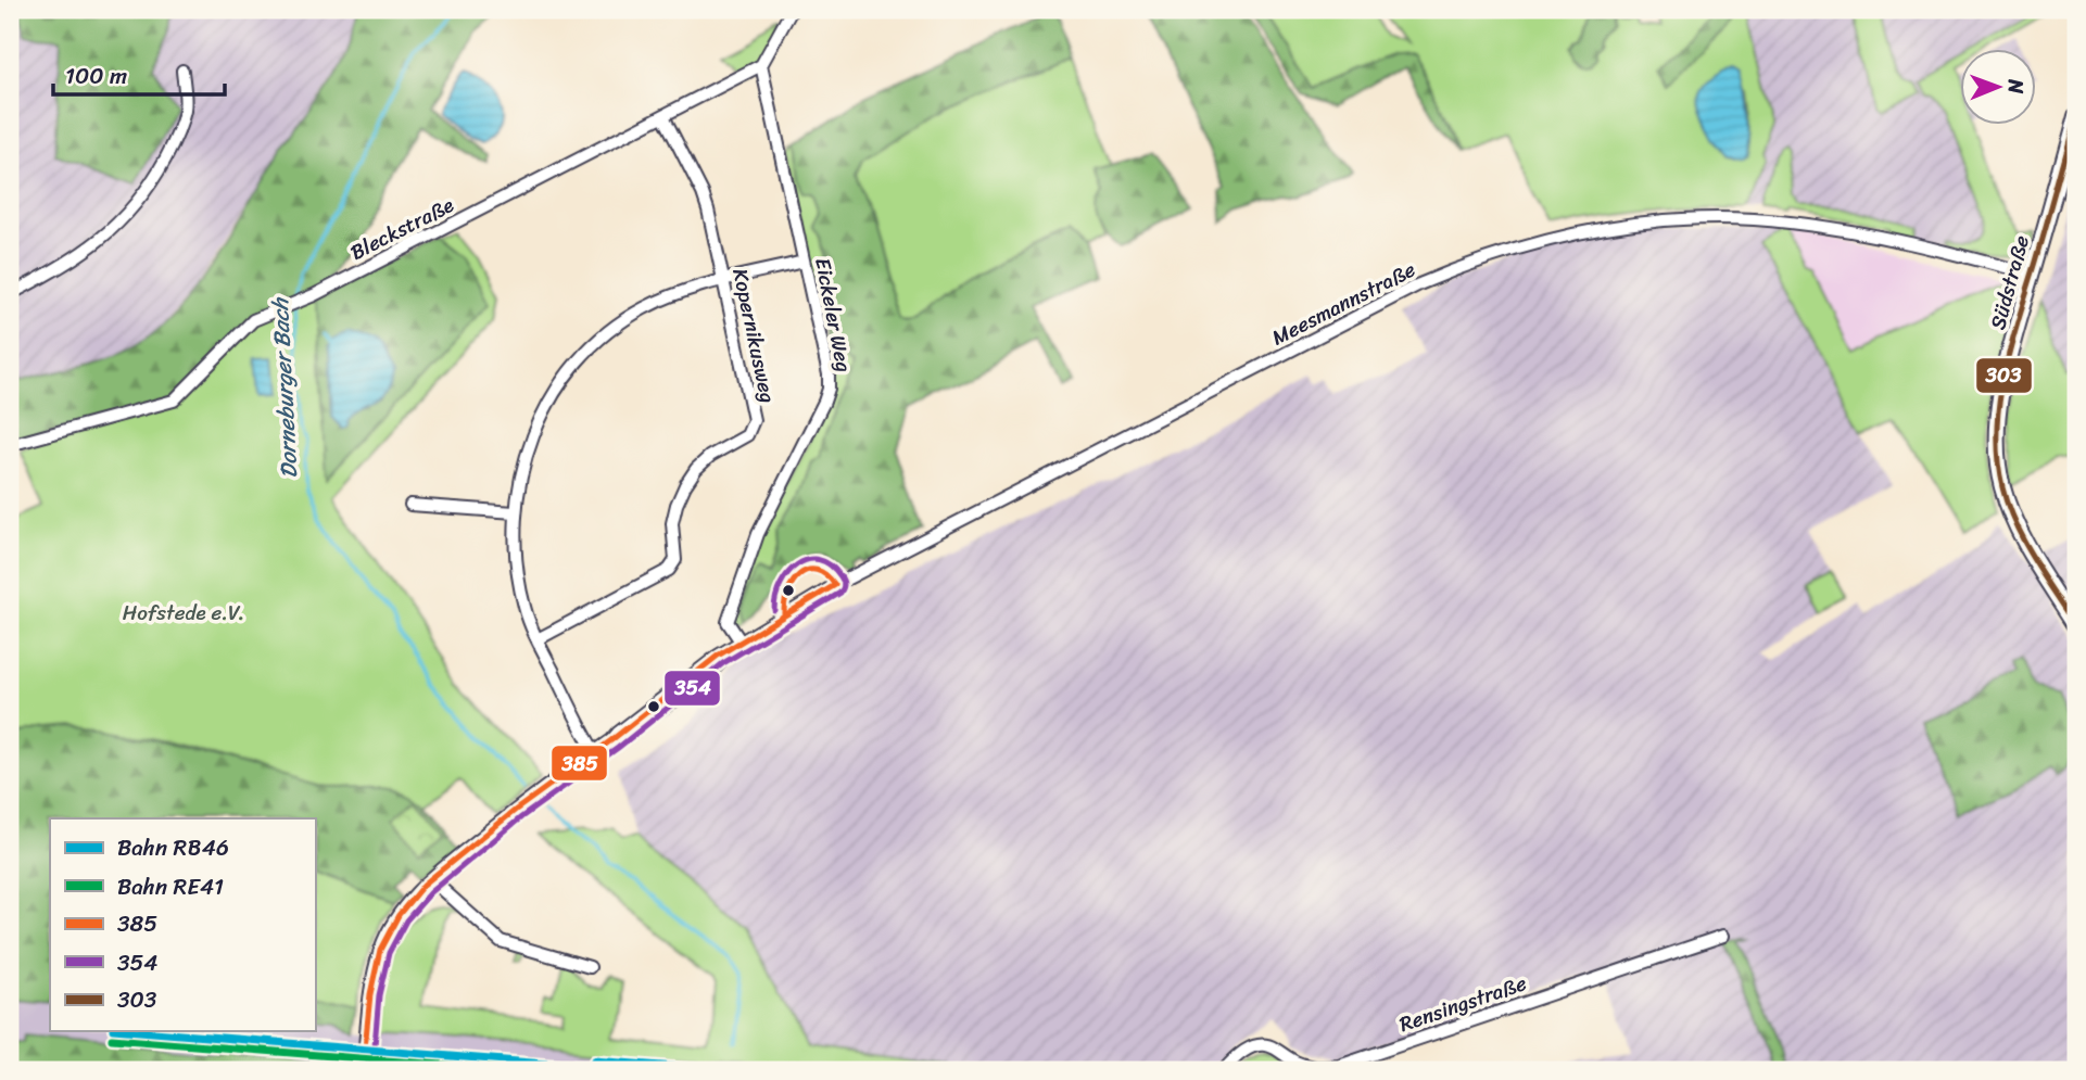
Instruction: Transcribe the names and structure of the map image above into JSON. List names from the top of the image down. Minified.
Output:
{"streets":{"street":["Bleckstraße","Südstraße","Meesmannstraße","Eickeler Weg","Kopernikusweg","Rensingstraße"]},"crossings":[["Bleckstraße","Eickeler Weg"],["Bleckstraße","Kopernikusweg"],["Südstraße","Meesmannstraße"],["Meesmannstraße","Eickeler Weg"]],"water":["Dorneburger Bach"],"parks":["Hofstede e.V."],"lines":["transit line 303","transit line 354","transit line 385","rail line RB46","rail line RE41"],"legend":["Bahn RB46","Bahn RE41","385","354","303"],"scale_bar":"100 m","north":"right"}
